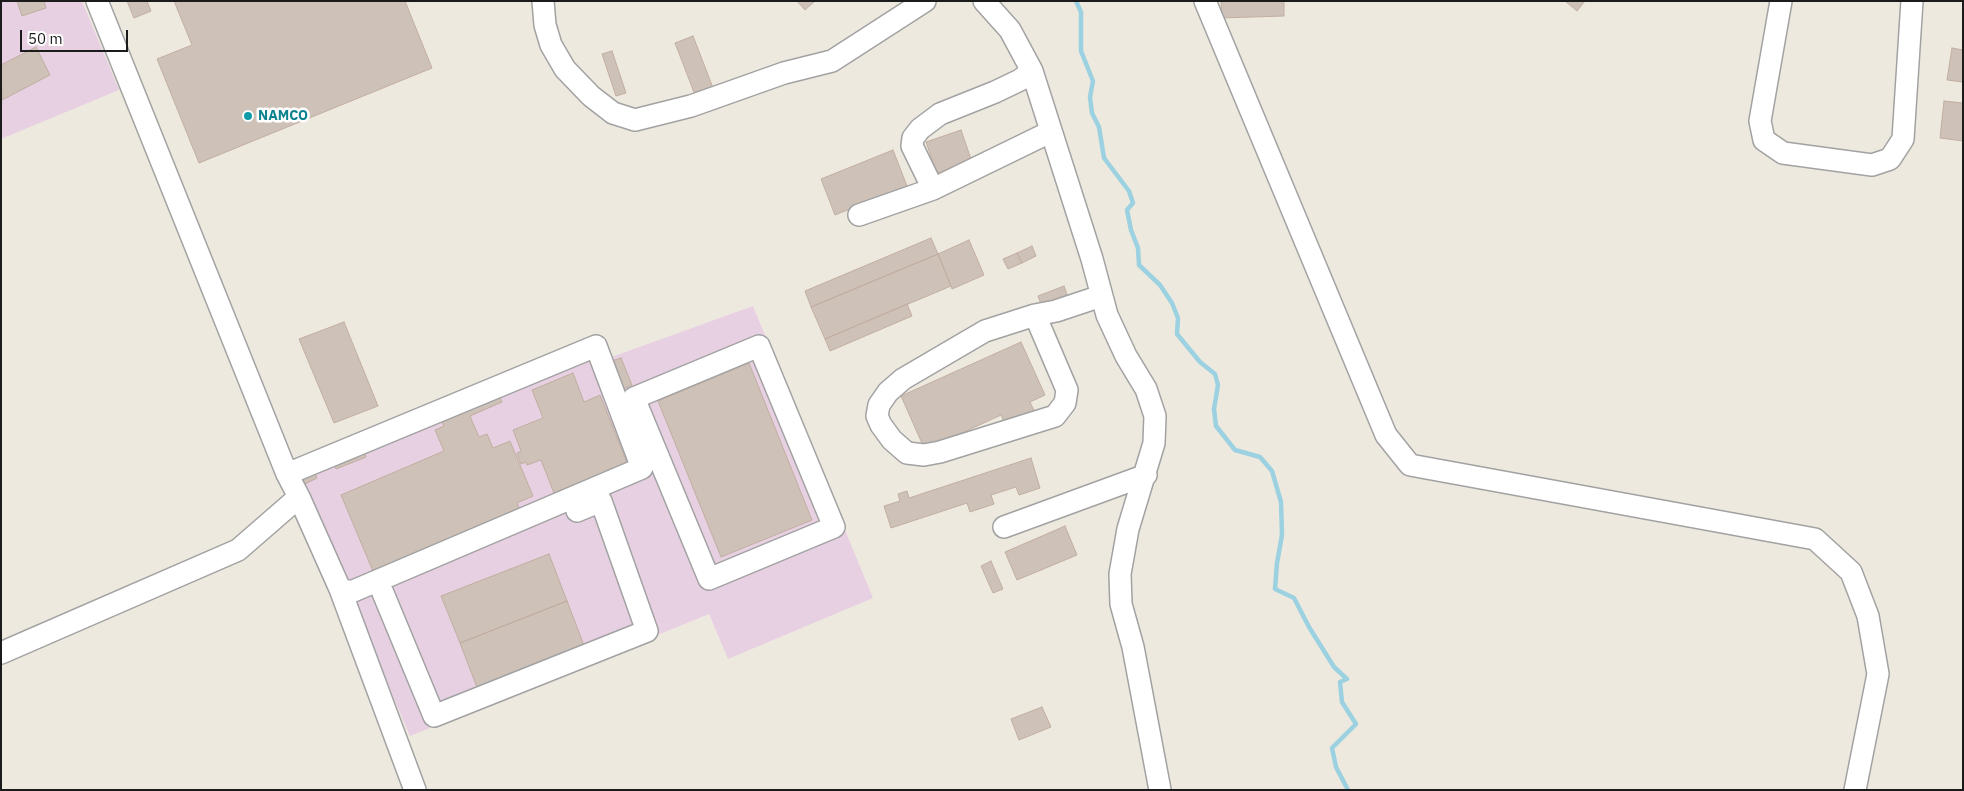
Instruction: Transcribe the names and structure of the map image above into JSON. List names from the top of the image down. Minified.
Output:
{"places":["NAMCO"],"scale_bar":"50 m"}
